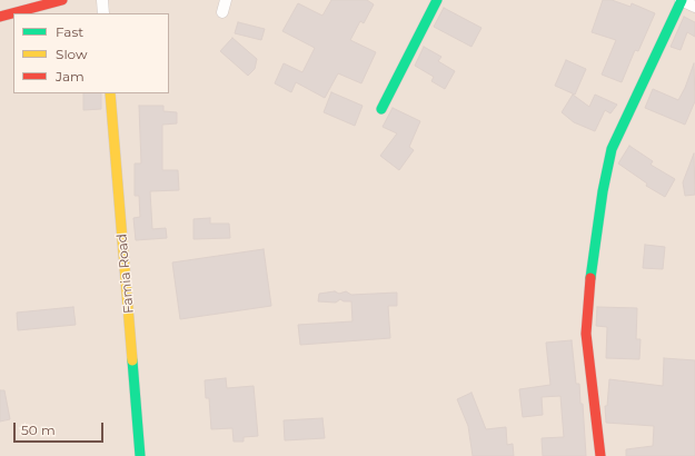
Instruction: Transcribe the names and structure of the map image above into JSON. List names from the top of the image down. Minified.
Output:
{"streets":{"street":["Famia Road"]},"legend":["Fast","Slow","Jam"],"scale_bar":"50 m"}
